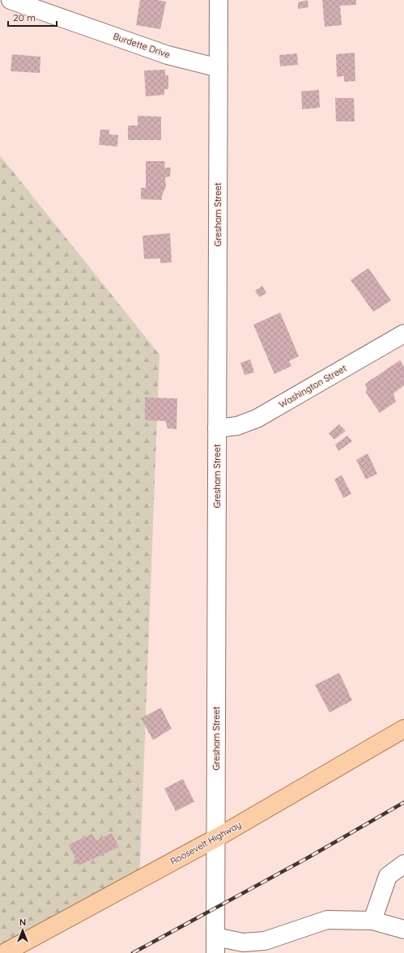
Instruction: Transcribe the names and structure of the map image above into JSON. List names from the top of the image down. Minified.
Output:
{"streets":{"main road":["Roosevelt Highway"],"street":["Burdette Drive","Gresham Street","Washington Street"]},"crossings":[["Burdette Drive","Gresham Street"],["Gresham Street","Washington Street"],["Gresham Street","Roosevelt Highway"]],"scale_bar":"20 m","north":"top"}
